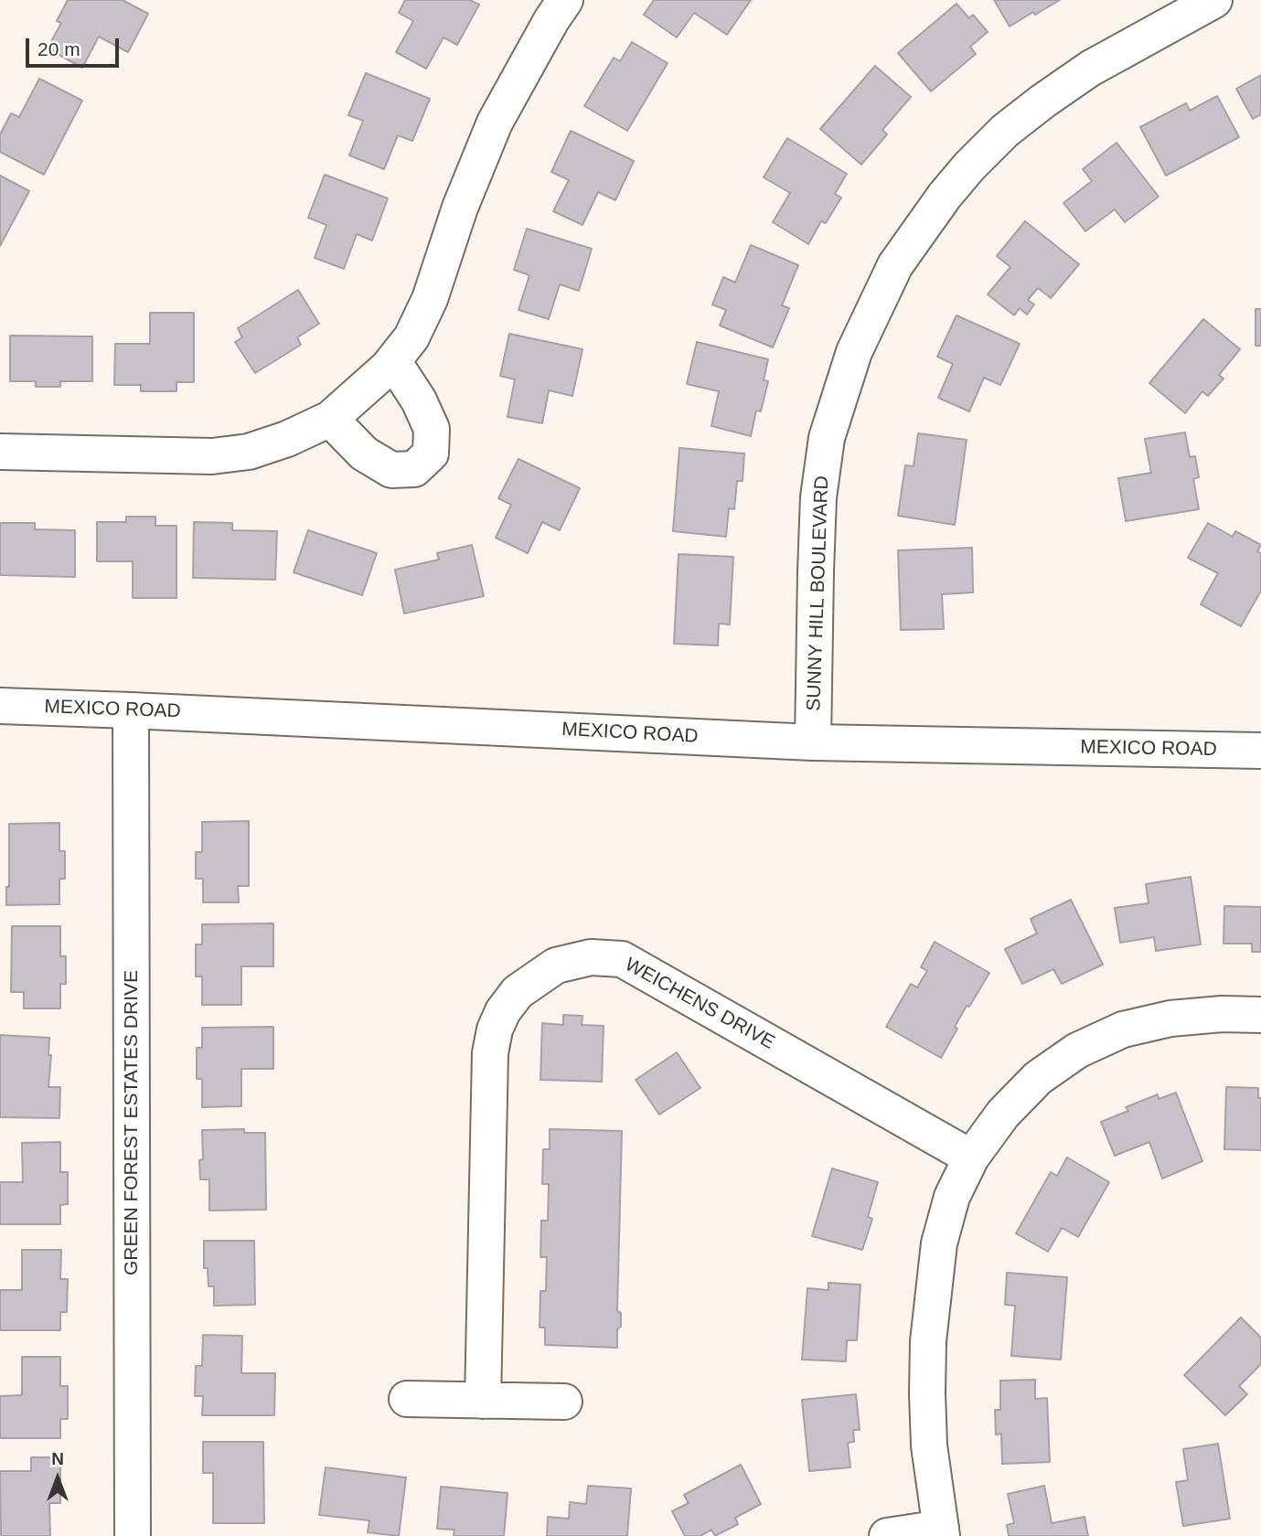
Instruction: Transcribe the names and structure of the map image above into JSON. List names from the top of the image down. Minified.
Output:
{"streets":{"street":["SUNNY HILL BOULEVARD","MEXICO ROAD","WEICHENS DRIVE","GREEN FOREST ESTATES DRIVE"]},"crossings":[["SUNNY HILL BOULEVARD","MEXICO ROAD"],["MEXICO ROAD","GREEN FOREST ESTATES DRIVE"]],"scale_bar":"20 m","north":"top"}
